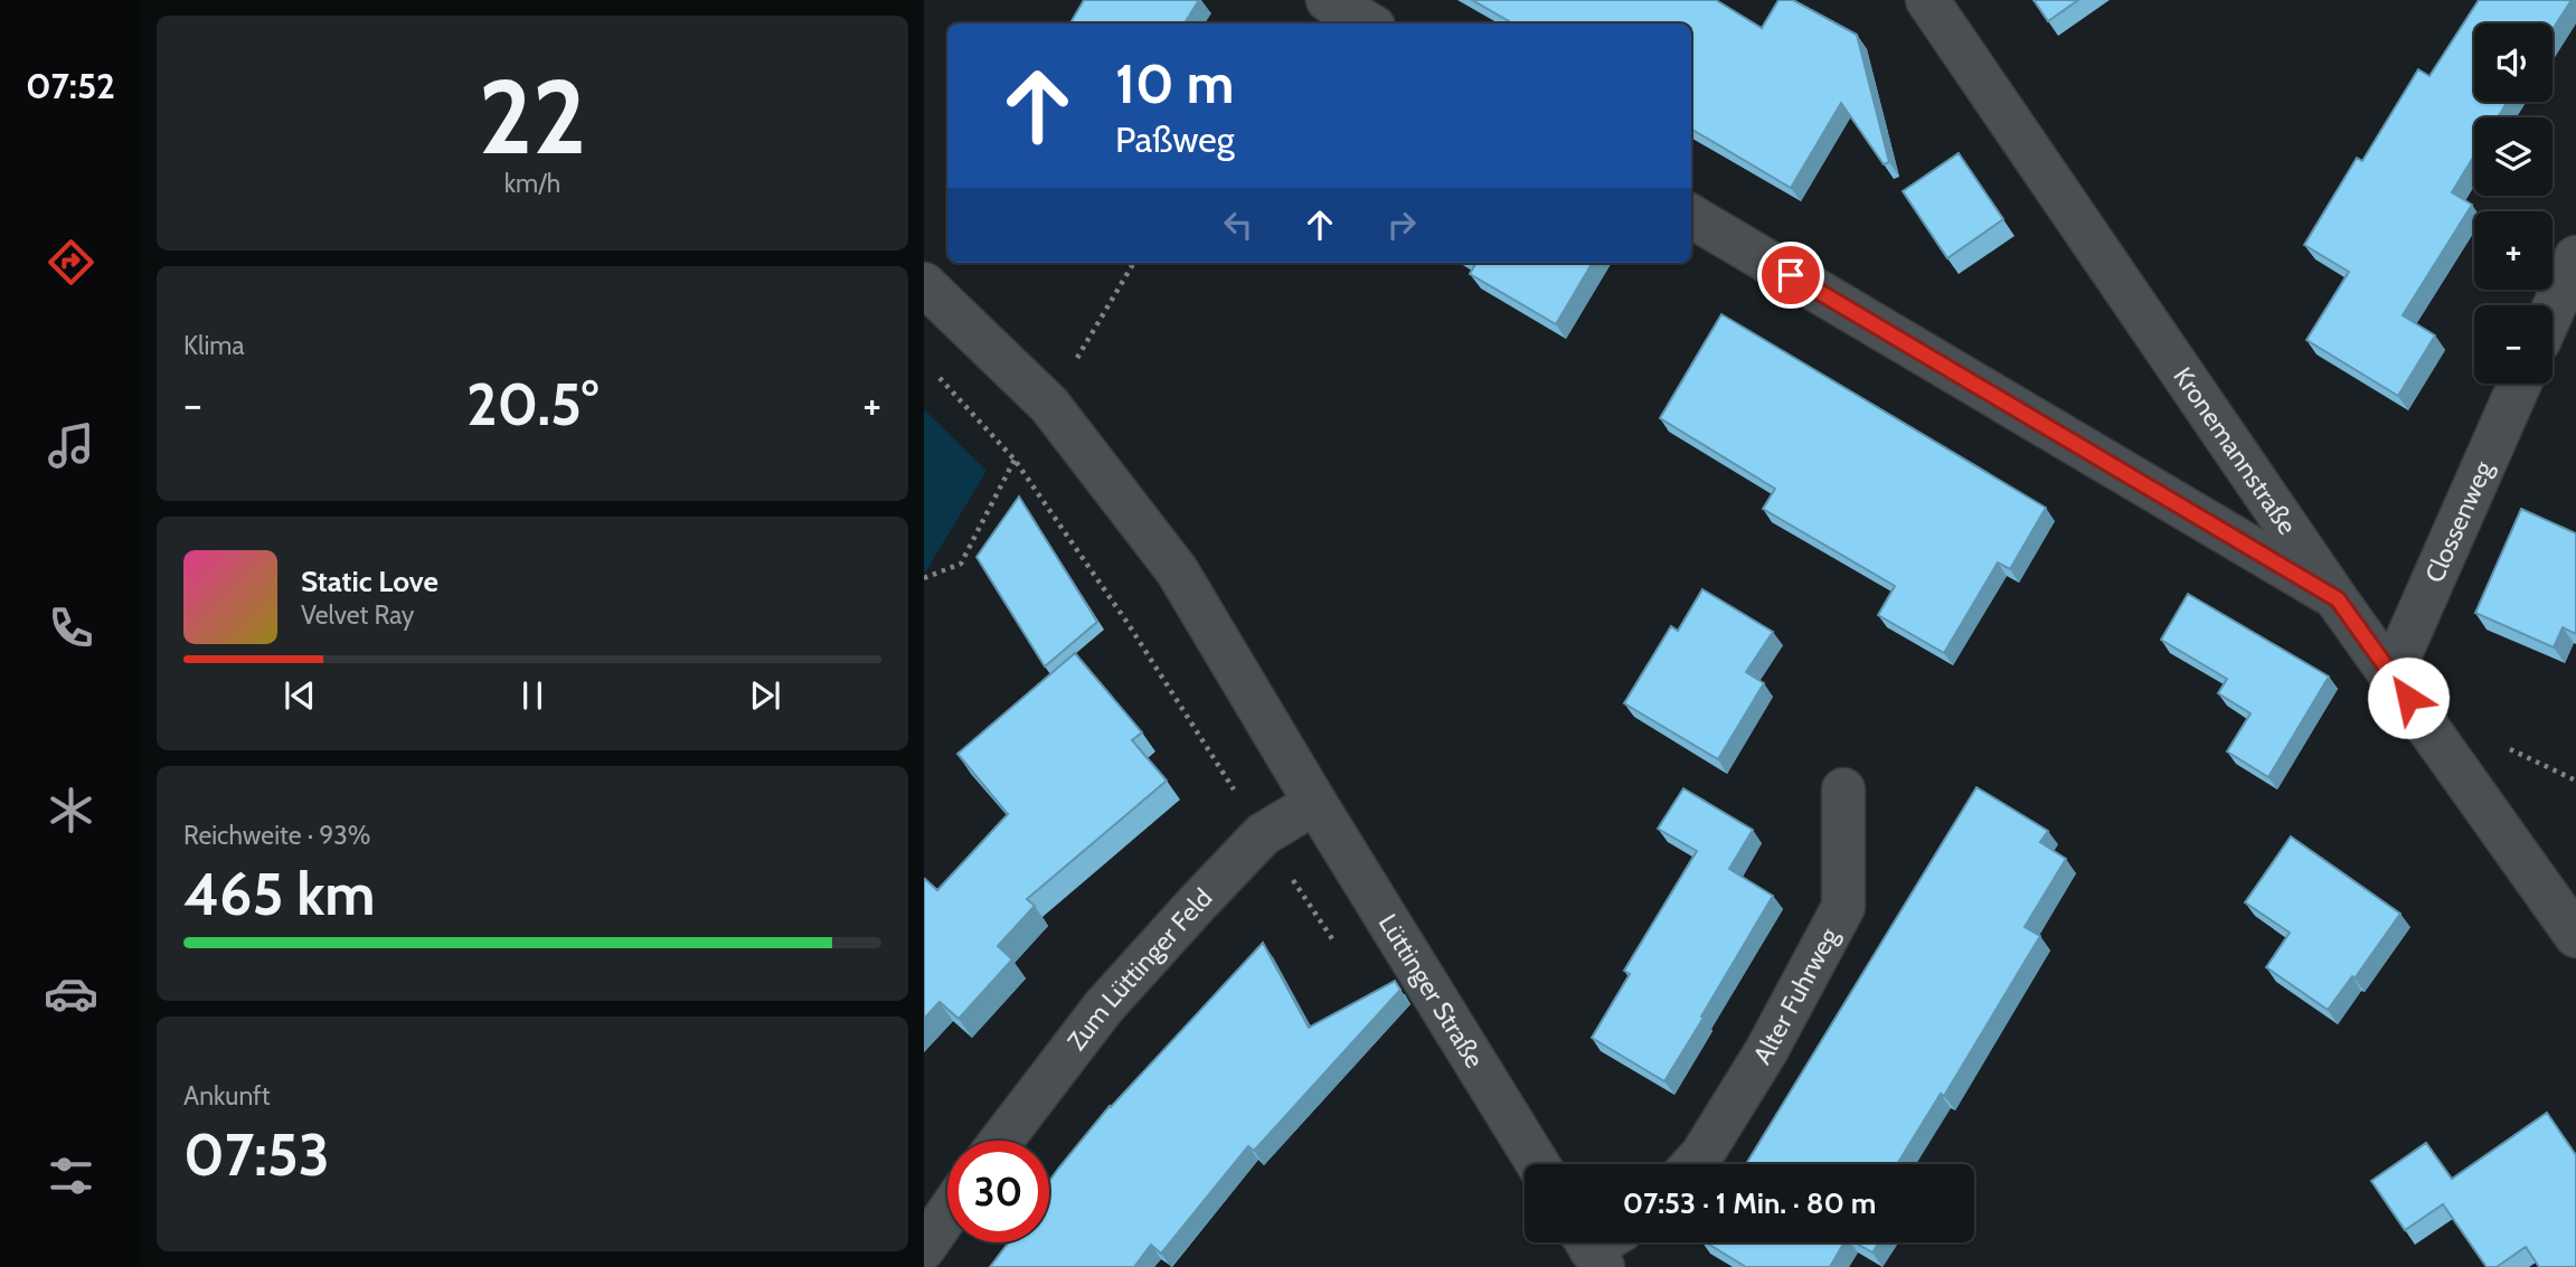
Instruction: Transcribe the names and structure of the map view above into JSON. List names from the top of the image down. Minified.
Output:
{"streets":{"street":["Kronemannstraße","Clossenweg","Zum Lüttinger Feld","Lüttinger Straße","Alter Fuhrweg"]},"crossings":[["Kronemannstraße","Clossenweg"],["Zum Lüttinger Feld","Lüttinger Straße"]],"page":{"tabs":"07:52","tile":[["22","km/h"],"Klima",["Reichweite · 93%","465 km"],["Ankunft","07:53"]],"map_buttons":["+","−"],"turn":["10 m","Paßweg"],"heat":["−","20.5°","+"],"song":["Static Love","Velvet Ray"],"limit":"30","trip":"07:53 · 1 Min. · 80 m"}}
